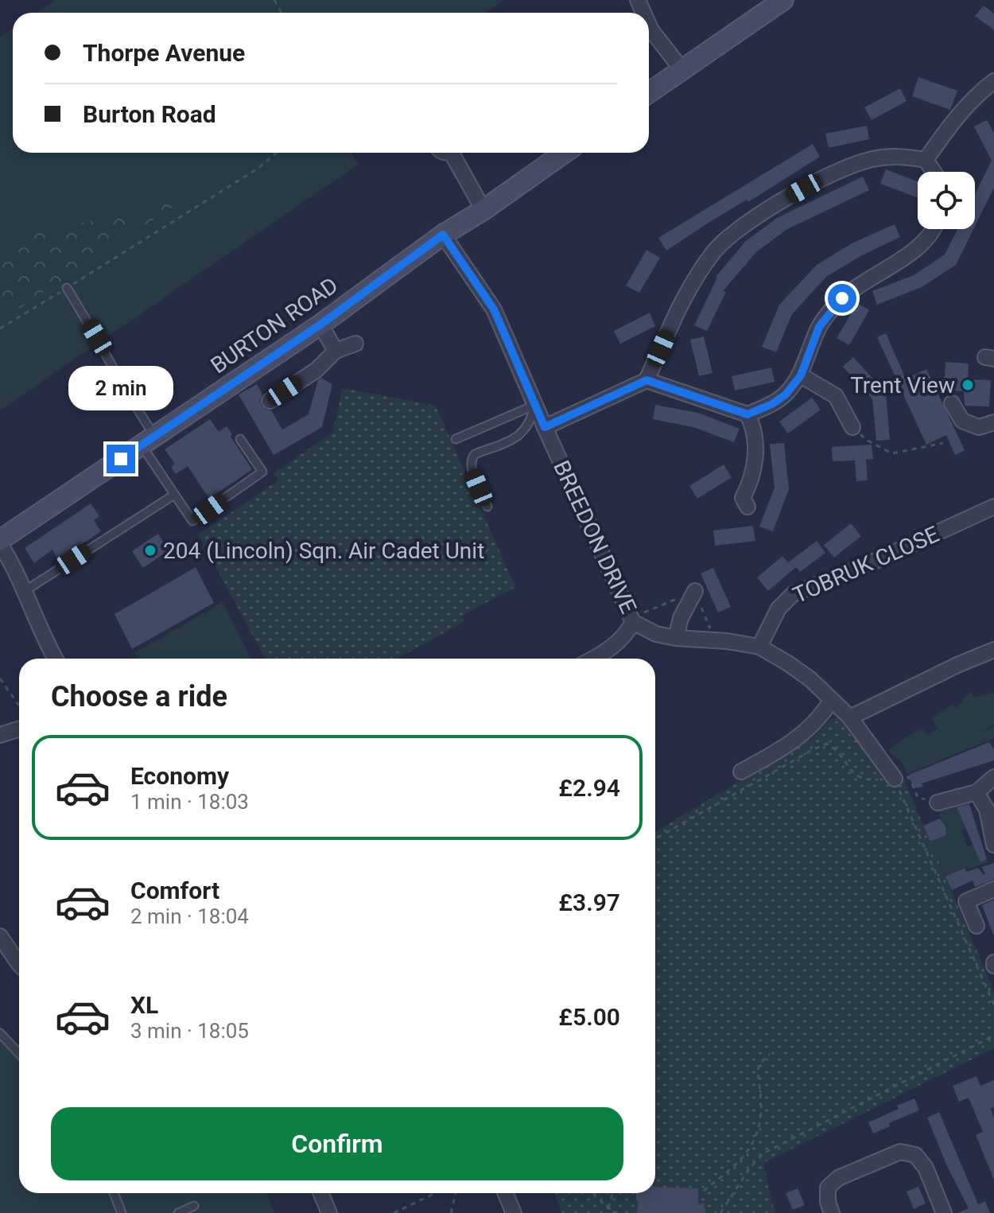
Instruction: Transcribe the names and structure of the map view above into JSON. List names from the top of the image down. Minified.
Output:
{"streets":{"main road":["BURTON ROAD"],"street":["BREEDON DRIVE","TOBRUK CLOSE"]},"crossings":[["BURTON ROAD","BREEDON DRIVE"],["BREEDON DRIVE","TOBRUK CLOSE"]],"places":["Trent View","204 (Lincoln) Sqn. Air Cadet Unit"],"page":{"banner":["Thorpe Avenue","Burton Road"],"bubble":"2 min","heading":"Choose a ride","list":[{"name":"Economy","note":"1 min · 18:03","value":"£2.94"},{"name":"Comfort","note":"2 min · 18:04","value":"£3.97"},{"name":"XL","note":"3 min · 18:05","value":"£5.00"}],"buttons":"Confirm"}}
